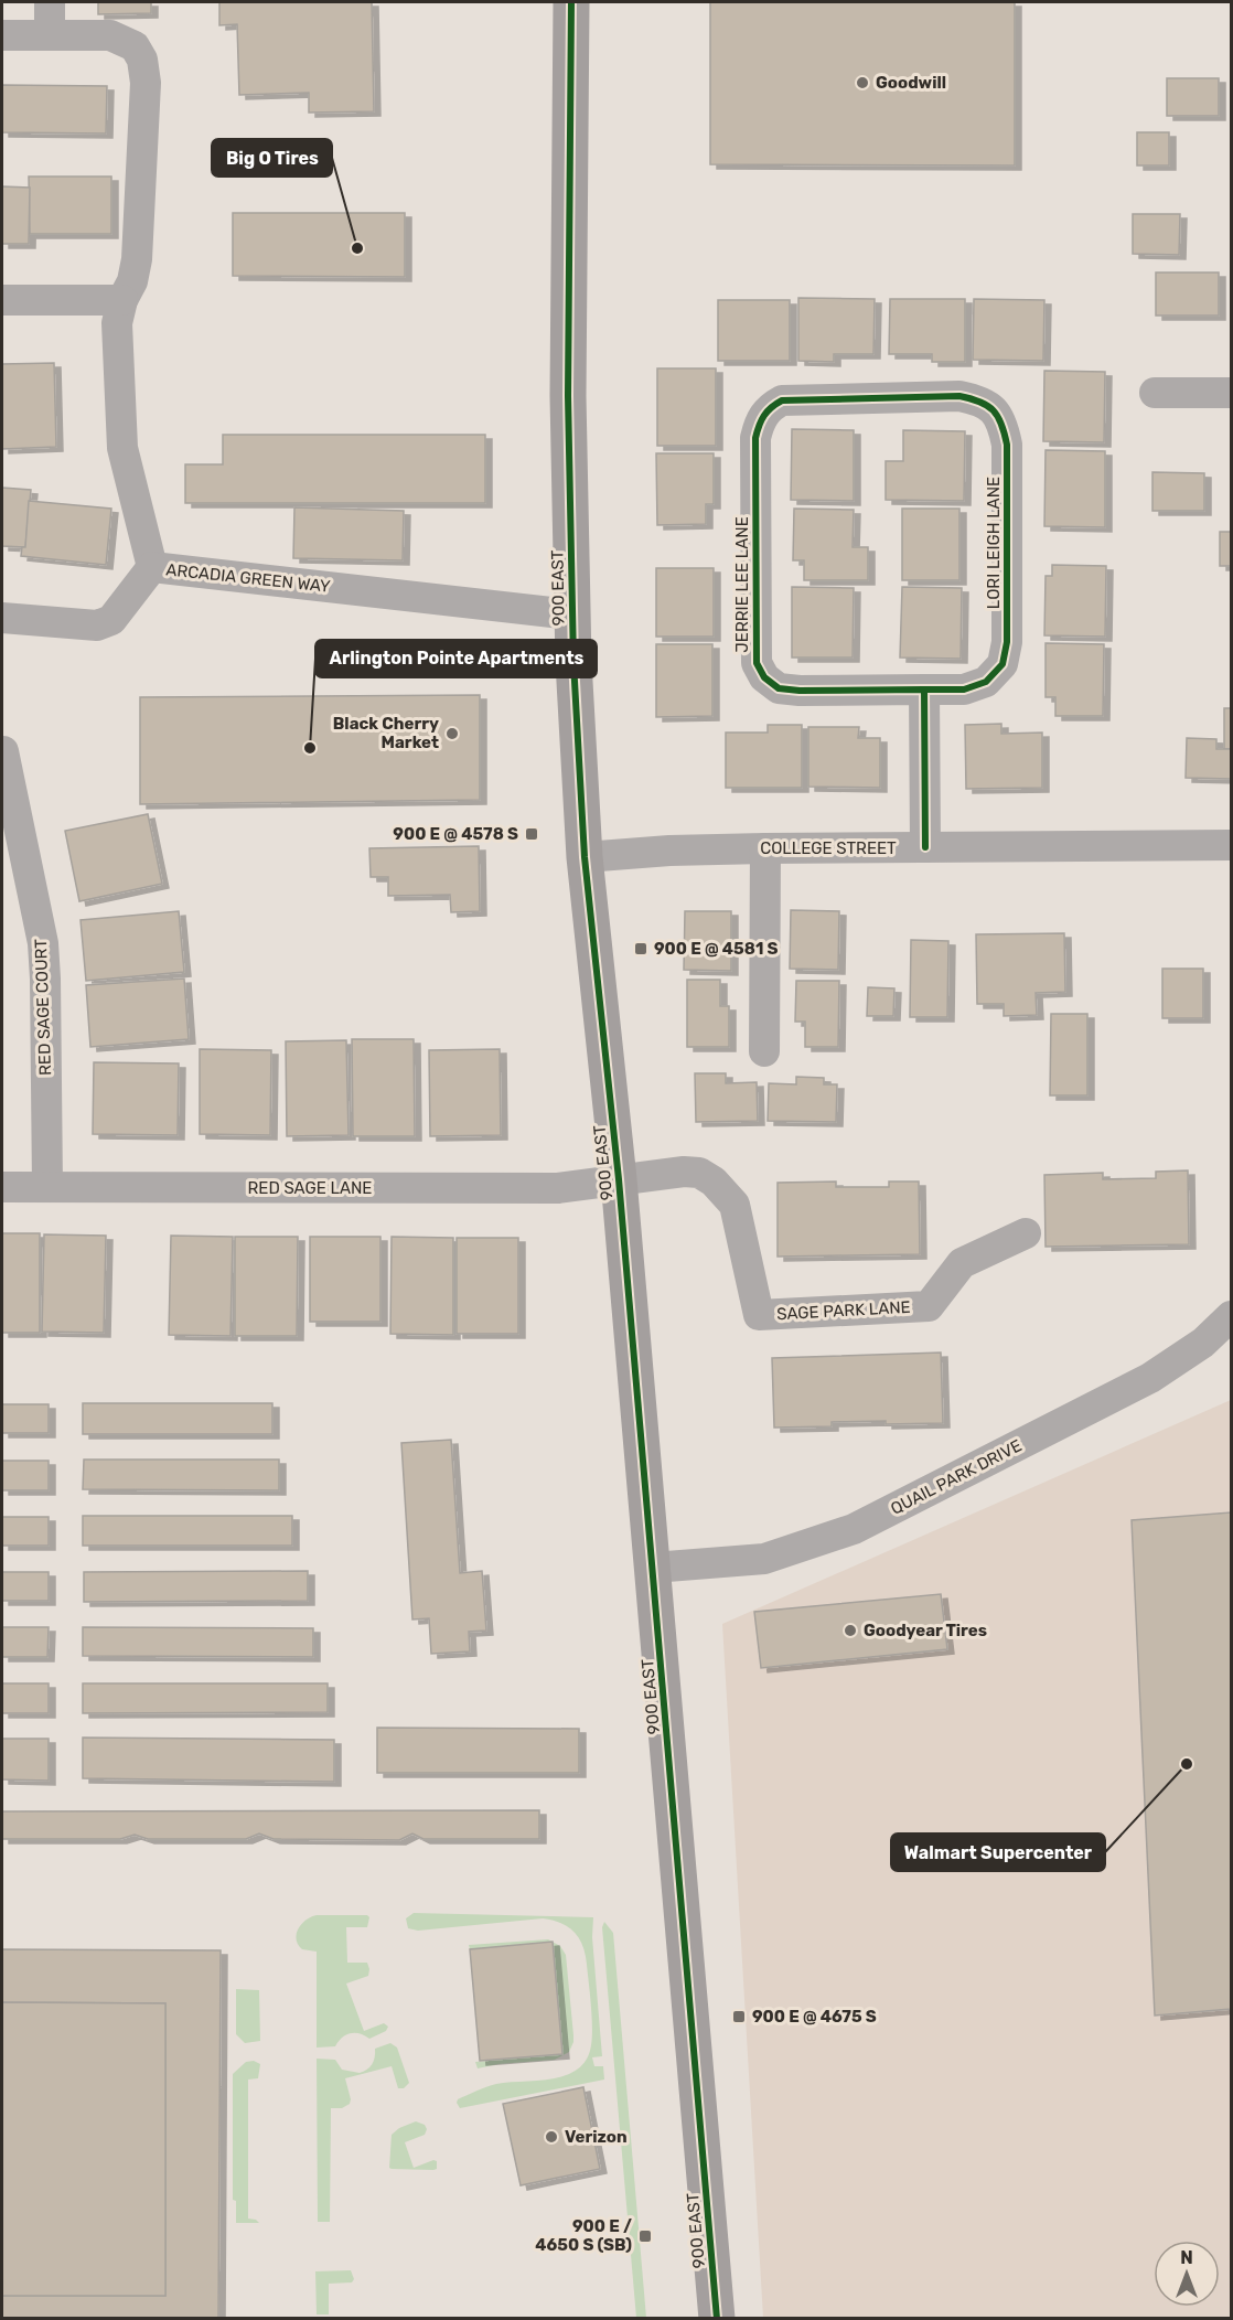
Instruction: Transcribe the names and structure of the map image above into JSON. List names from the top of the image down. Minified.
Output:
{"streets":{"main road":["900 EAST"],"street":["LORI LEIGH LANE","ARCADIA GREEN WAY","JERRIE LEE LANE","COLLEGE STREET","RED SAGE COURT","RED SAGE LANE","SAGE PARK LANE","QUAIL PARK DRIVE"]},"crossings":[["LORI LEIGH LANE","JERRIE LEE LANE"],["ARCADIA GREEN WAY","900 EAST"],["900 EAST","COLLEGE STREET"],["900 EAST","RED SAGE LANE"],["900 EAST","SAGE PARK LANE"],["900 EAST","QUAIL PARK DRIVE"],["RED SAGE COURT","RED SAGE LANE"],["RED SAGE LANE","SAGE PARK LANE"]],"places":{"other":["Goodwill","Big O Tires","Black Cherry Market","Arlington Pointe Apartments","Goodyear Tires","Walmart Supercenter","Verizon"],"transit":["900 E @ 4578 S","900 E @ 4581 S","900 E @ 4675 S","900 E / 4650 S (SB)"]},"north":"top"}
